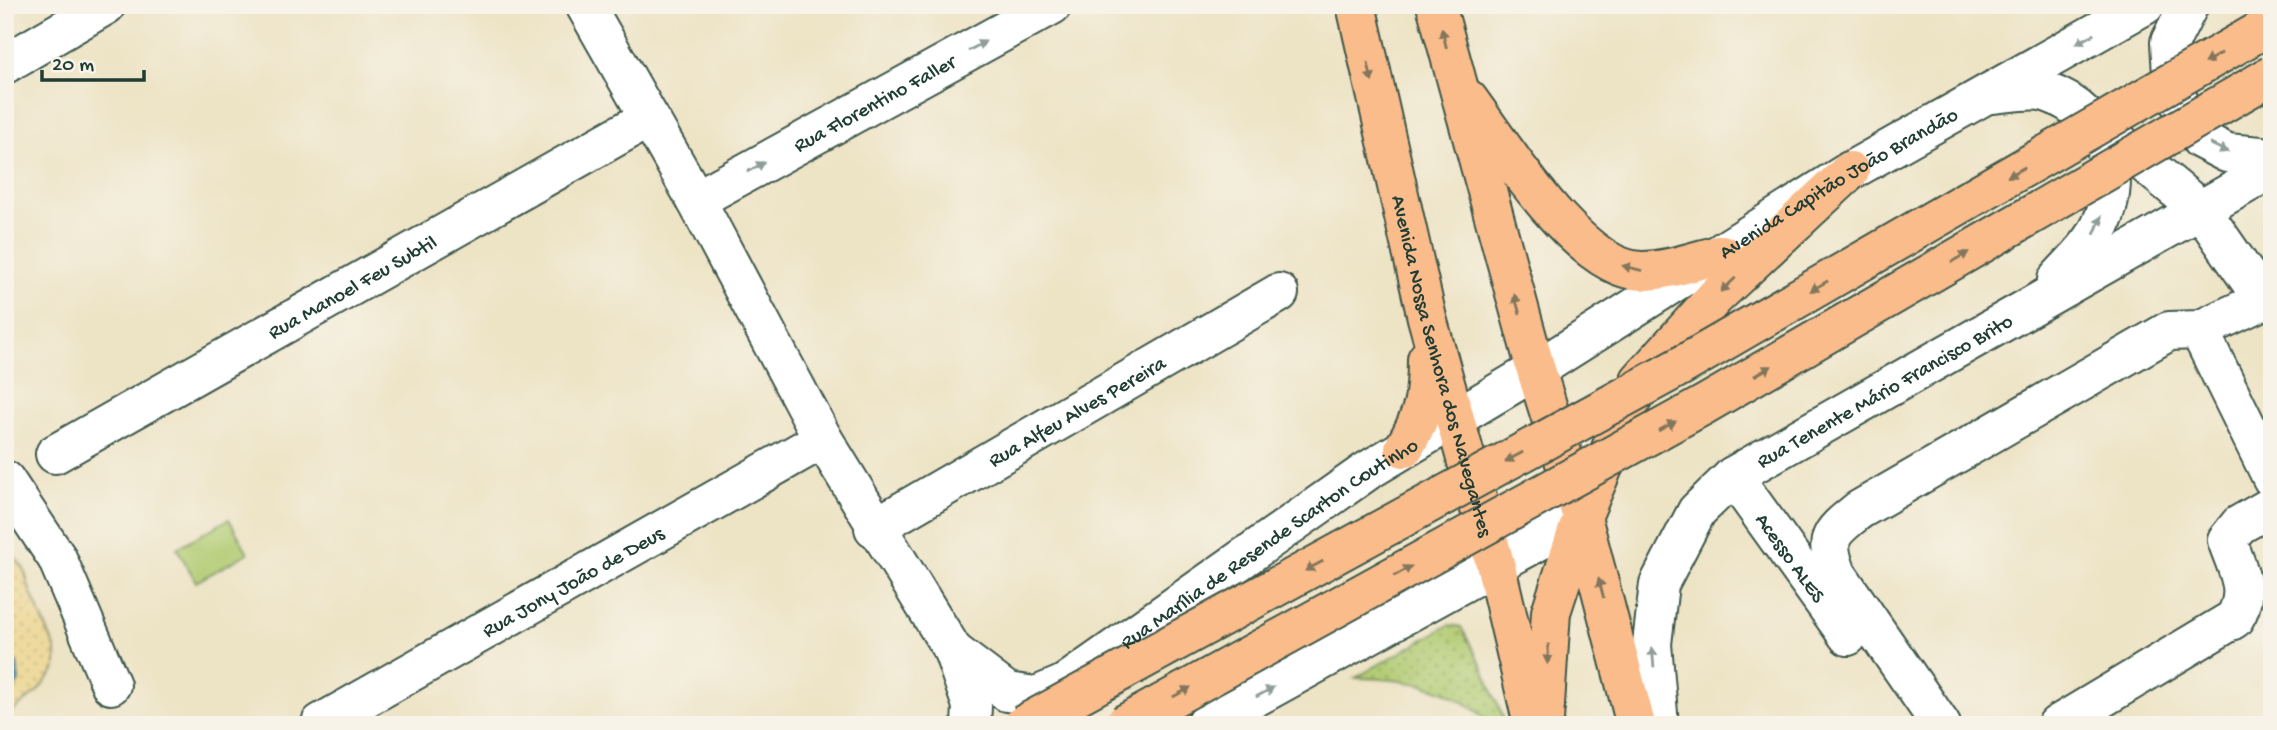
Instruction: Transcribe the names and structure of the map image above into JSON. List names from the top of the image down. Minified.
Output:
{"streets":{"main road":["Avenida Nossa Senhora dos Navegantes"],"street":["Rua Florentino Faller","Avenida Capitão João Brandão","Rua Manoel Feu Subtil","Rua Tenente Mário Francisco Brito","Rua Alfeu Alves Pereira","Rua Marília de Resende Scarton Coutinho","Acesso ALES","Rua Jony João de Deus"]},"crossings":[["Avenida Capitão João Brandão","Rua Marília de Resende Scarton Coutinho"],["Avenida Nossa Senhora dos Navegantes","Rua Marília de Resende Scarton Coutinho"],["Rua Tenente Mário Francisco Brito","Acesso ALES"]],"one_way":["Rua Florentino Faller"],"scale_bar":"20 m"}
